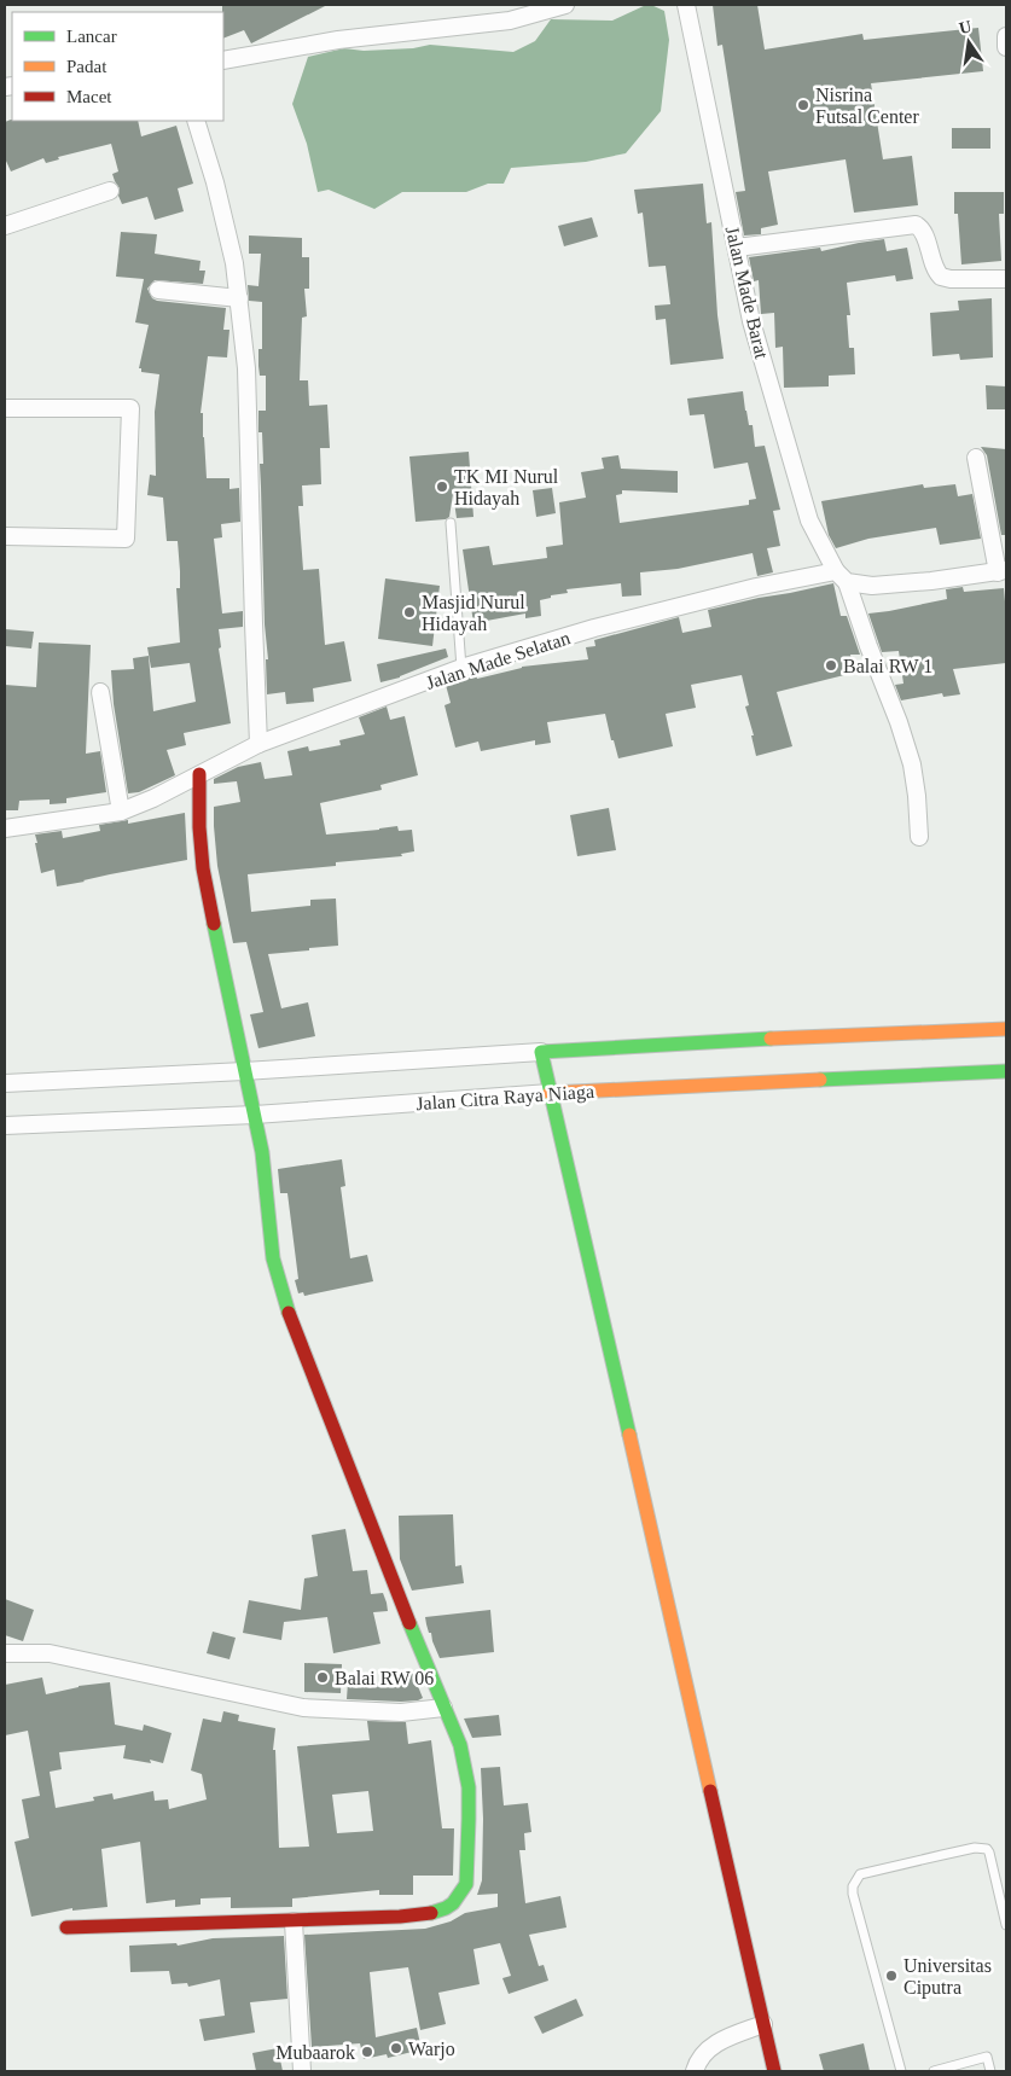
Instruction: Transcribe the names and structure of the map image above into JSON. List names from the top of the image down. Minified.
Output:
{"streets":{"street":["Jalan Made Barat","Jalan Made Selatan","Jalan Citra Raya Niaga"]},"crossings":[["Jalan Made Barat","Jalan Made Selatan"]],"places":["Nisrina Futsal Center","TK MI Nurul Hidayah","Masjid Nurul Hidayah","Balai RW 1","Balai RW 06","Universitas Ciputra","Warjo","Mubaarok"],"legend":["Lancar","Padat","Macet"],"north":"top"}
